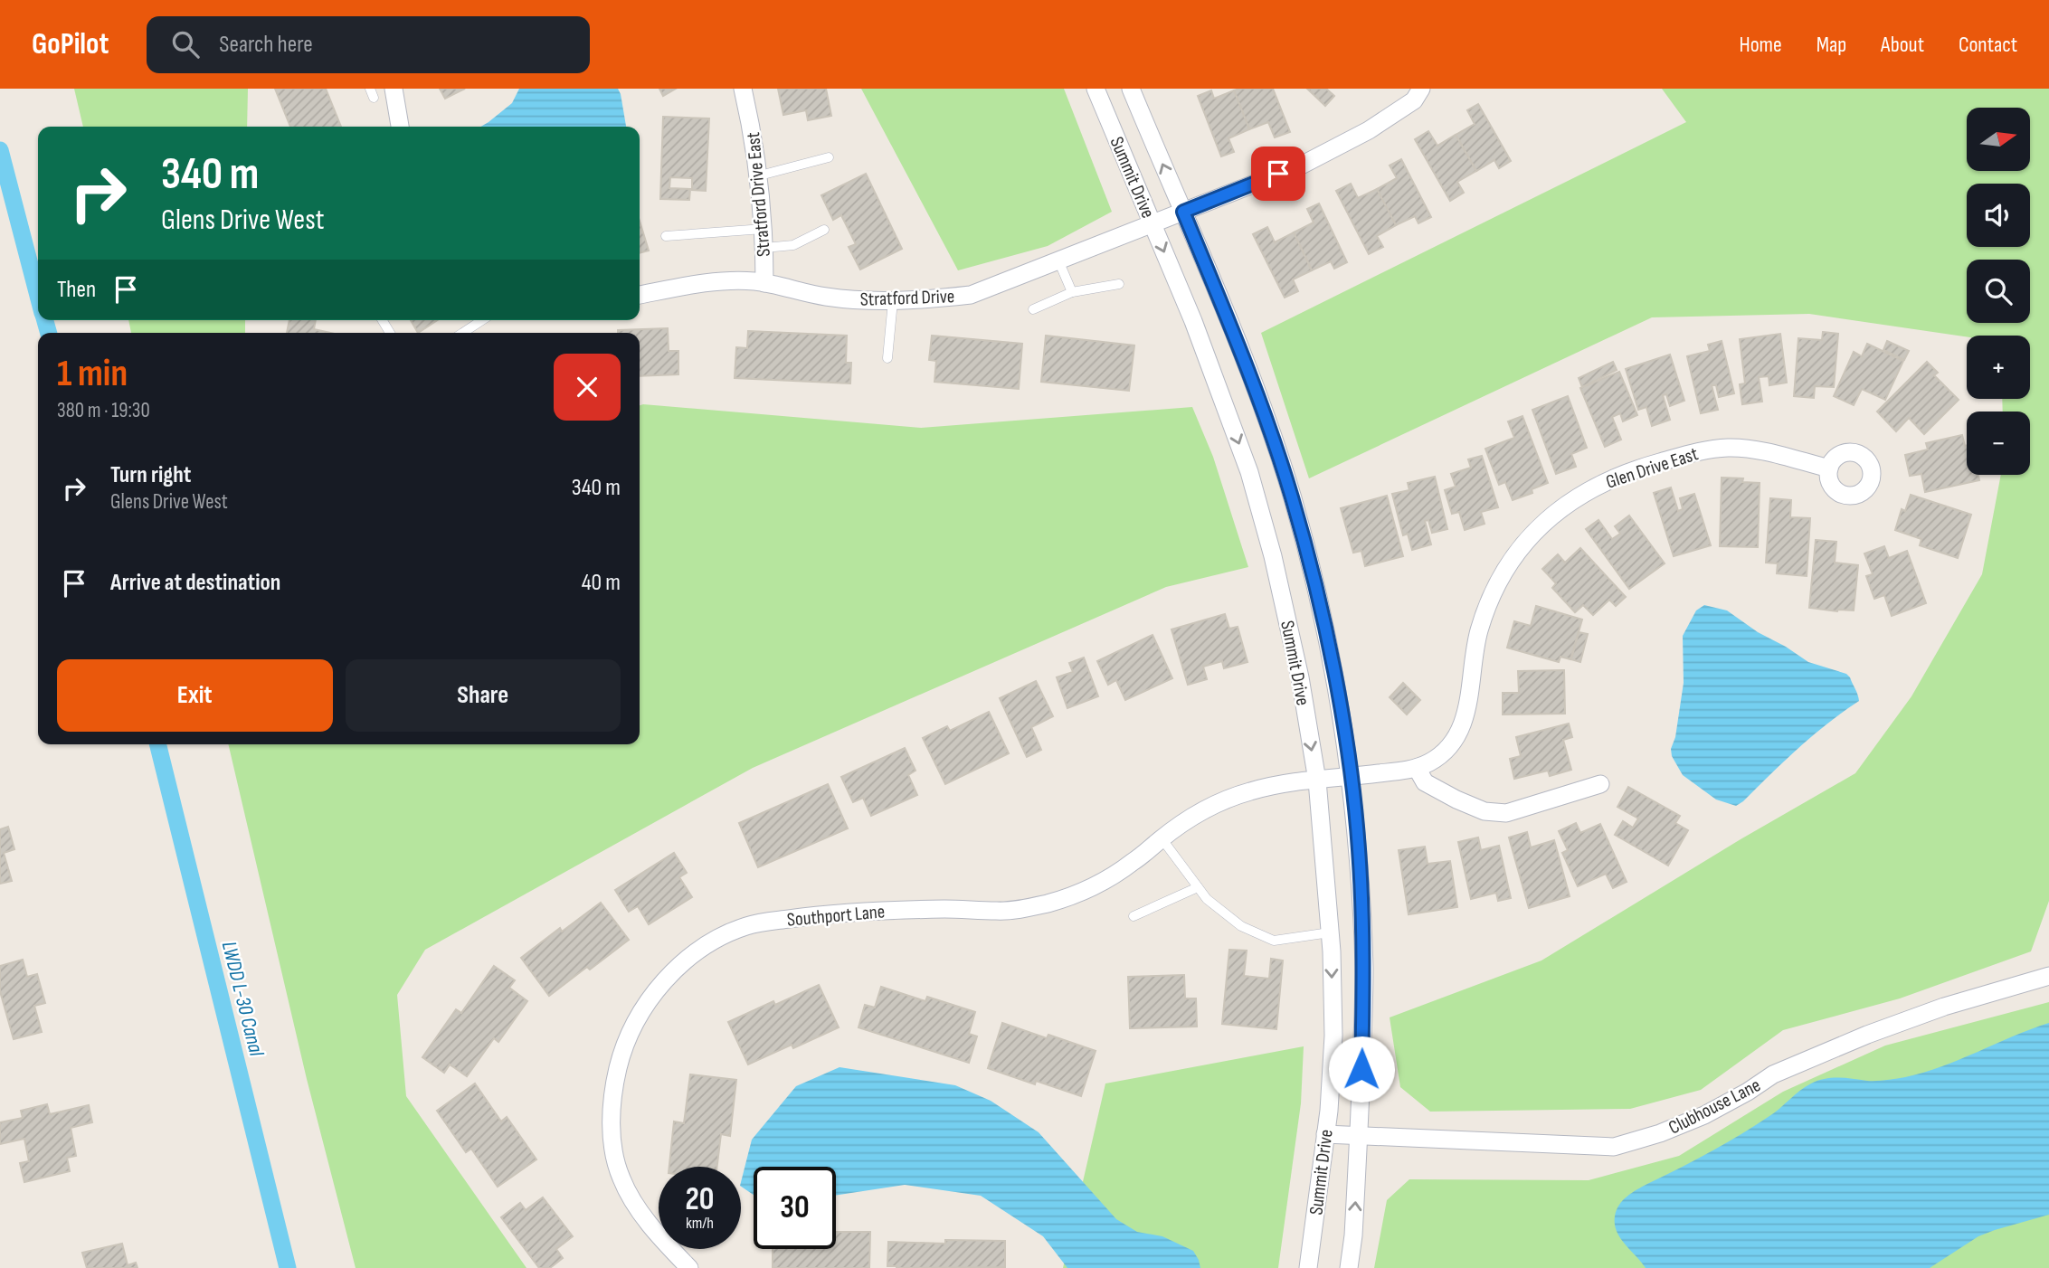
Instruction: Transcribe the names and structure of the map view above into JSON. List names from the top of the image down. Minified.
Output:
{"streets":{"street":["Summit Drive","Stratford Drive East","Stratford Drive","Glen Drive East","Southport Lane","Clubhouse Lane"]},"crossings":[["Summit Drive","Stratford Drive"],["Summit Drive","Glen Drive East"],["Summit Drive","Southport Lane"],["Summit Drive","Clubhouse Lane"],["Stratford Drive East","Stratford Drive"],["Glen Drive East","Southport Lane"]],"water":["LWDD L-30 Canal"],"north":"right","page":{"header":"GoPilot","search":"Search here","nav":["Home","Map","About","Contact"],"map_buttons":["+","−"],"turn":["340 m","Glens Drive West"],"then":"Then","heading":["1 min","380 m · 19:30"],"list":[{"name":"Turn right","note":"Glens Drive West","value":"340 m"},{"name":"Arrive at destination","value":"40 m"}],"buttons":["Exit","Share"],"speed":"20 km/h","limit":"30"}}
